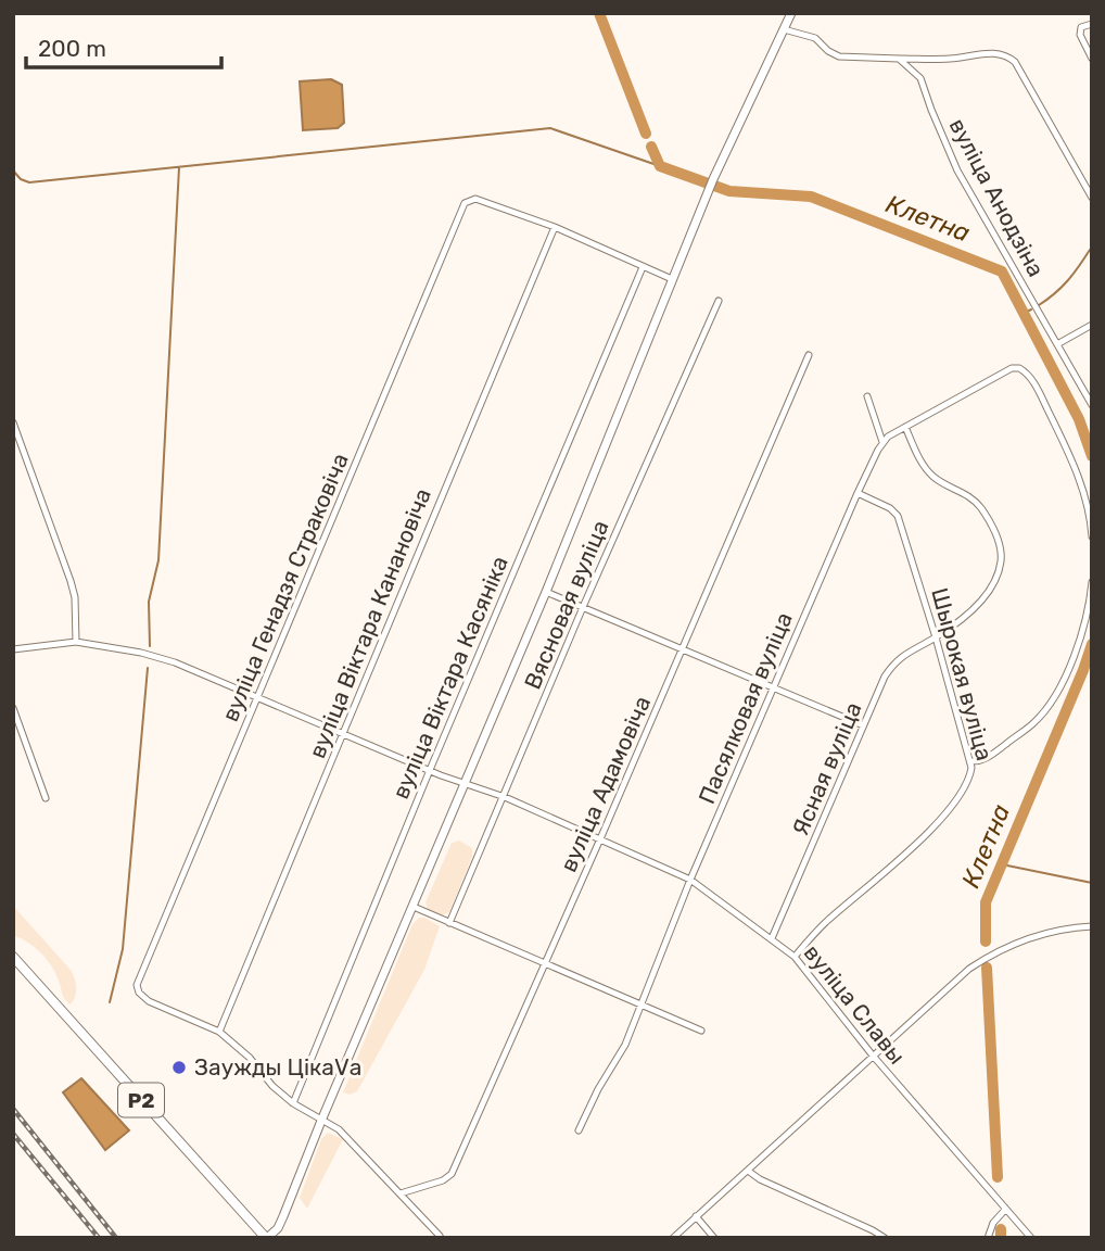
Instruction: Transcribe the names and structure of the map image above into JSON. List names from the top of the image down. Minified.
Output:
{"streets":{"main road":["Р2"],"street":["вуліца Анодзіна","вуліца Генадзя Страковіча","Вясновая вуліца","вуліца Віктара Канановіча","Шырокая вуліца","вуліца Віктара Касяніка","Пасялковая вуліца","Ясная вуліца","вуліца Адамовіча","вуліца Славы"]},"crossings":[["вуліца Генадзя Страковіча","вуліца Віктара Канановіча"],["вуліца Генадзя Страковіча","вуліца Славы"],["Вясновая вуліца","вуліца Славы"],["вуліца Віктара Канановіча","вуліца Славы"],["Шырокая вуліца","Пасялковая вуліца"],["Шырокая вуліца","Ясная вуліца"],["Шырокая вуліца","вуліца Славы"],["вуліца Віктара Касяніка","вуліца Славы"],["Пасялковая вуліца","вуліца Славы"],["Ясная вуліца","вуліца Славы"],["вуліца Адамовіча","вуліца Славы"]],"water":["Клетна"],"places":["Заужды ЦікаVа"],"scale_bar":"200 m"}
